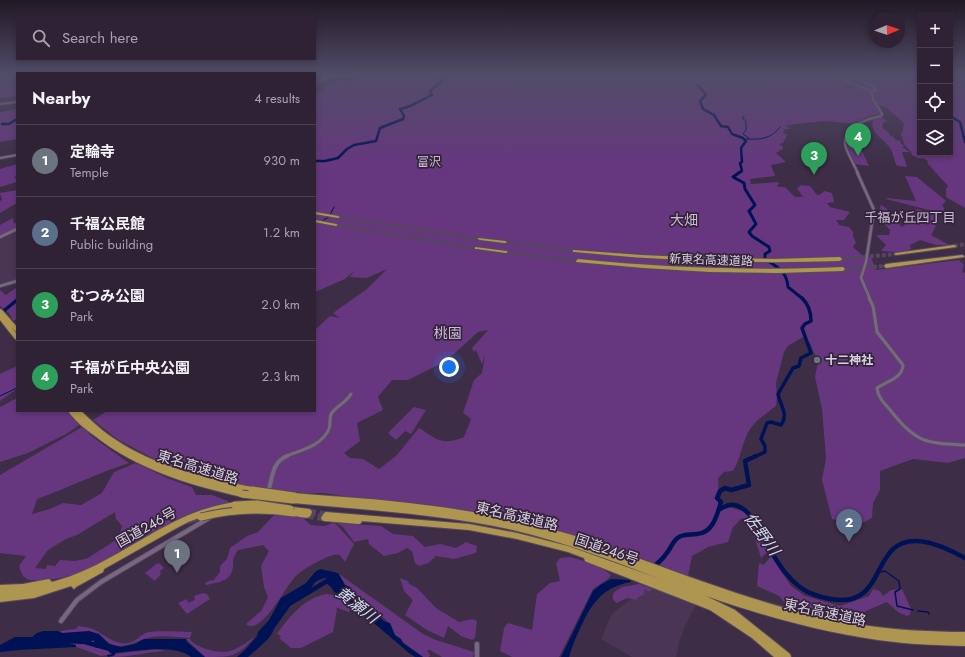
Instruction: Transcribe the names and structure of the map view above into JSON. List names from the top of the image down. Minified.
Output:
{"streets":{"highway":["新東名高速道路","東名高速道路","国道246号"]},"districts":["富沢","千福が丘四丁目","大畑","桃園"],"water":["佐野川","黄瀬川"],"places":["十二神社"],"north":"right","page":{"map_buttons":["+","−"],"search":"Search here","heading":["Nearby","4 results"],"pins":["4","3","2","1"],"list":[{"mark":"1","name":"定輪寺","note":"Temple","value":"930 m"},{"mark":"2","name":"千福公民館","note":"Public building","value":"1.2 km"},{"mark":"3","name":"むつみ公園","note":"Park","value":"2.0 km"},{"mark":"4","name":"千福が丘中央公園","note":"Park","value":"2.3 km"}]}}
